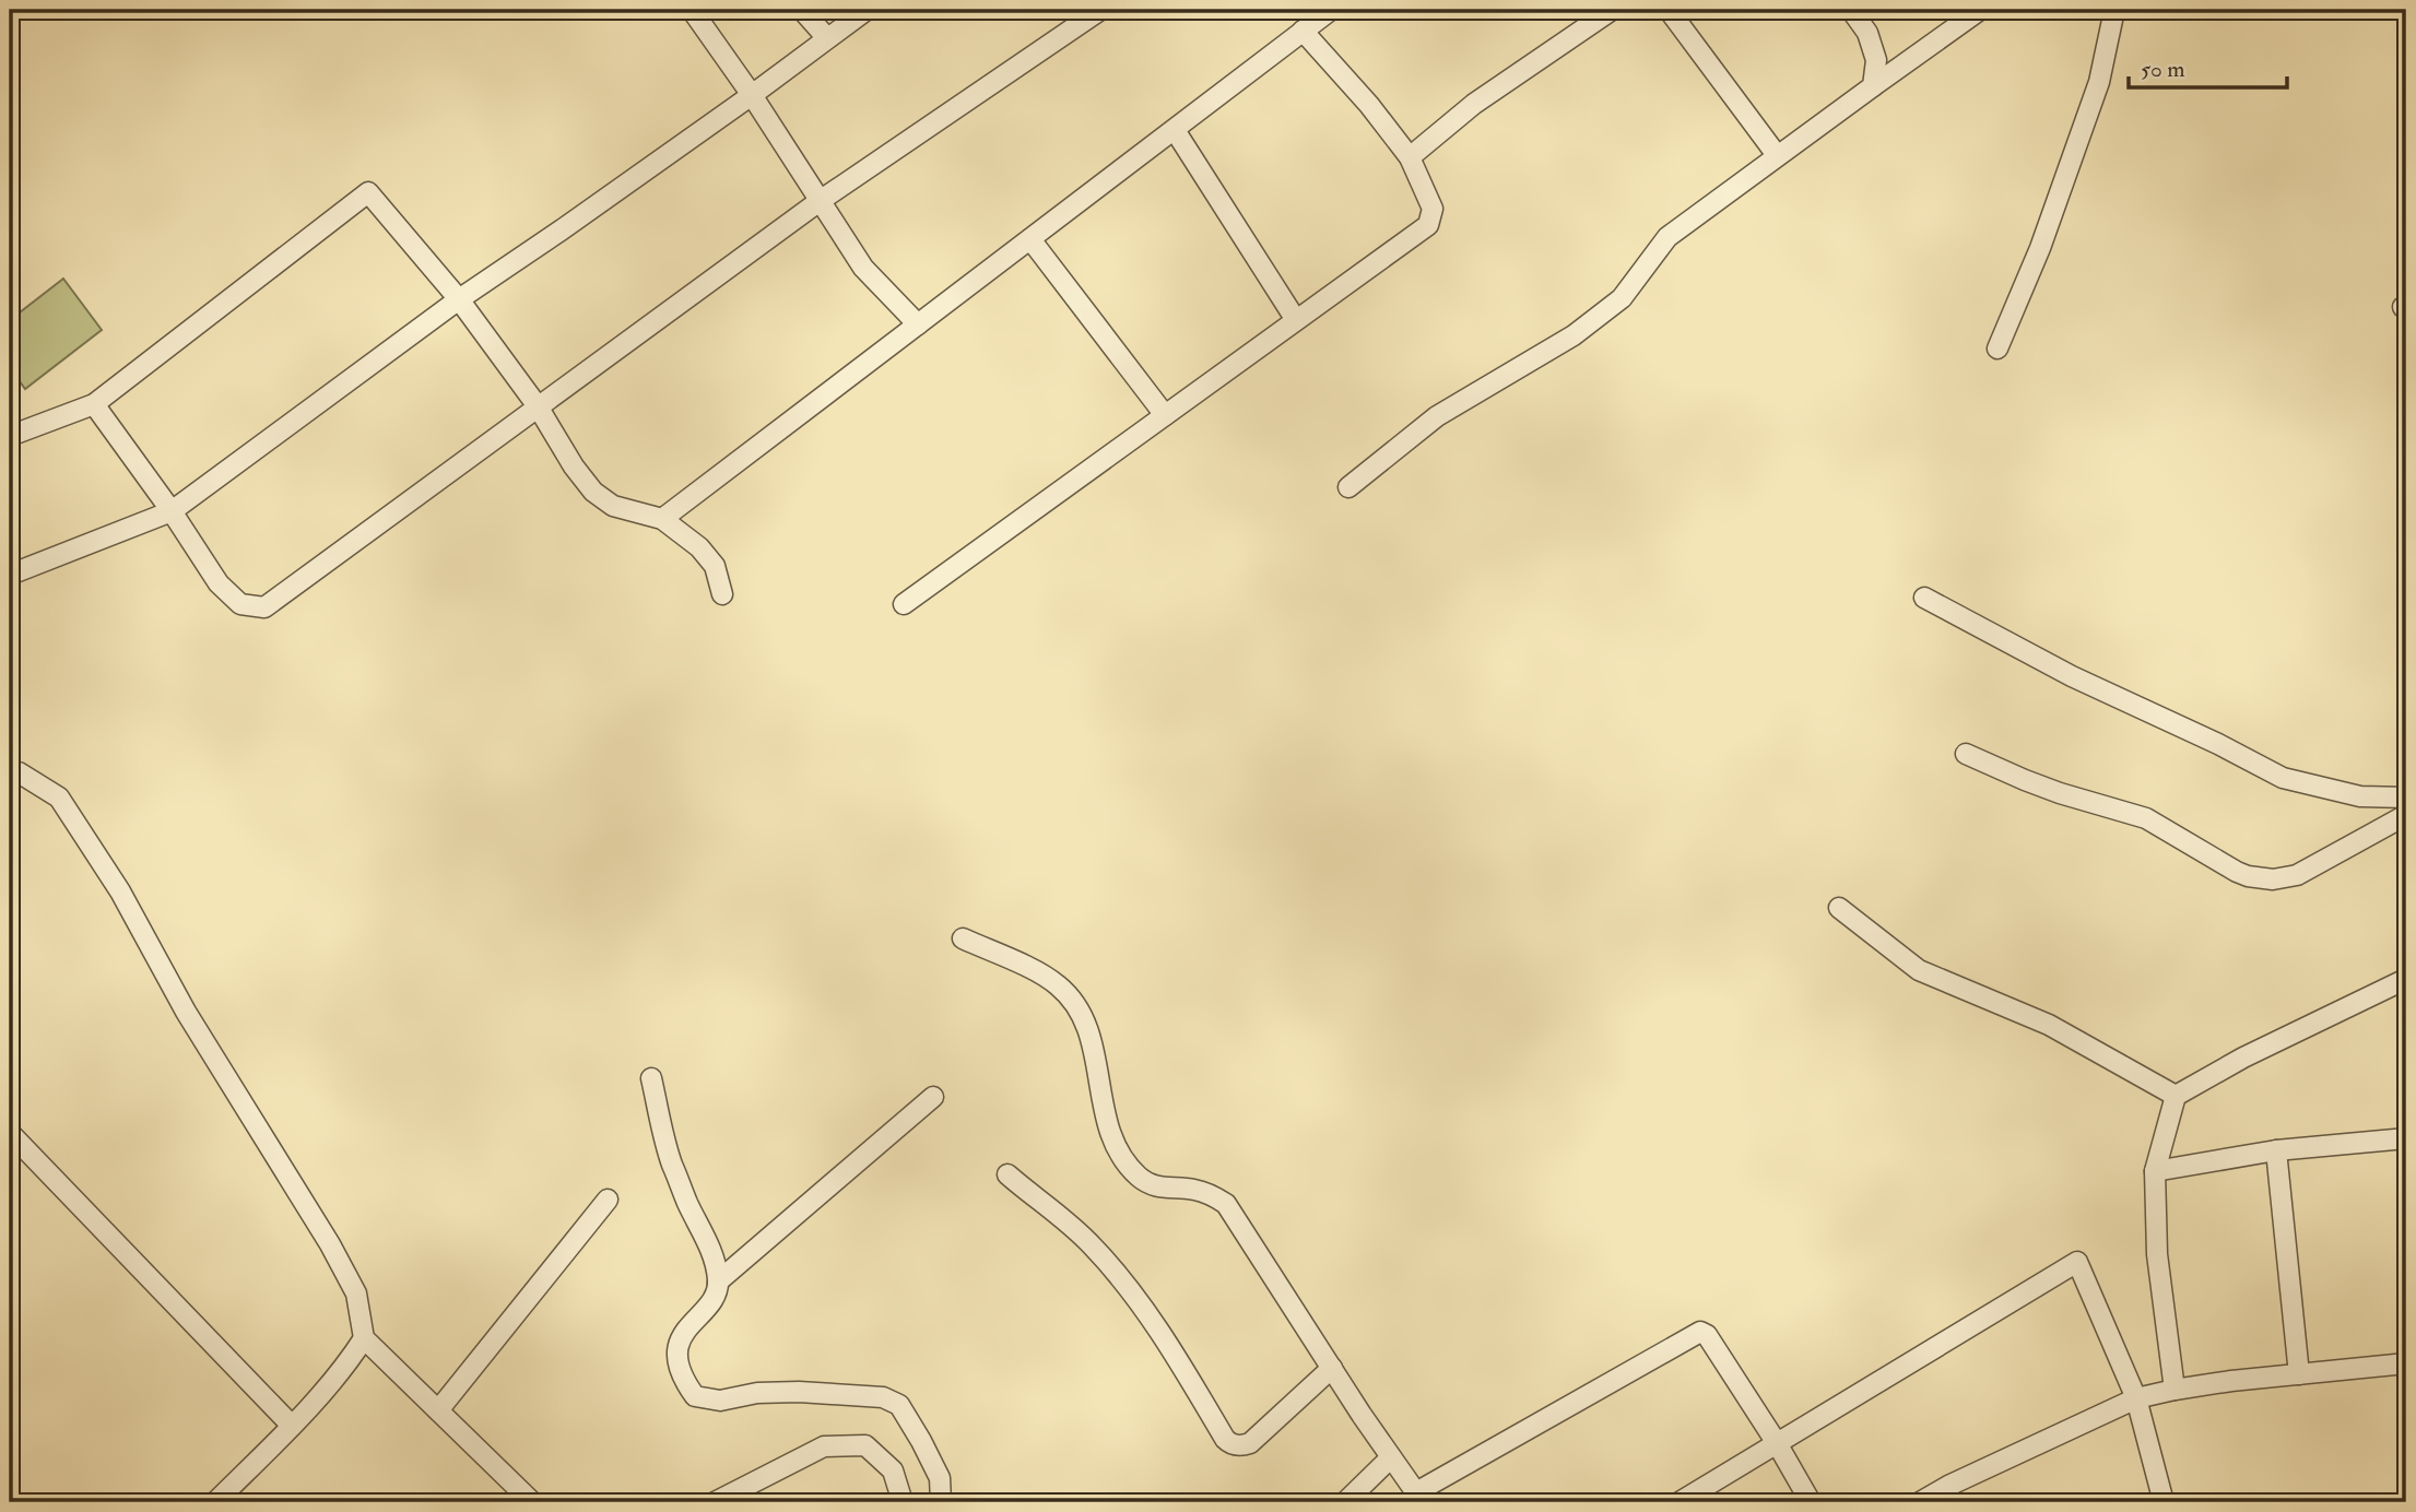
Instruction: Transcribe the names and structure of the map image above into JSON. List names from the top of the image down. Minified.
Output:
{"scale_bar":"50 m"}
